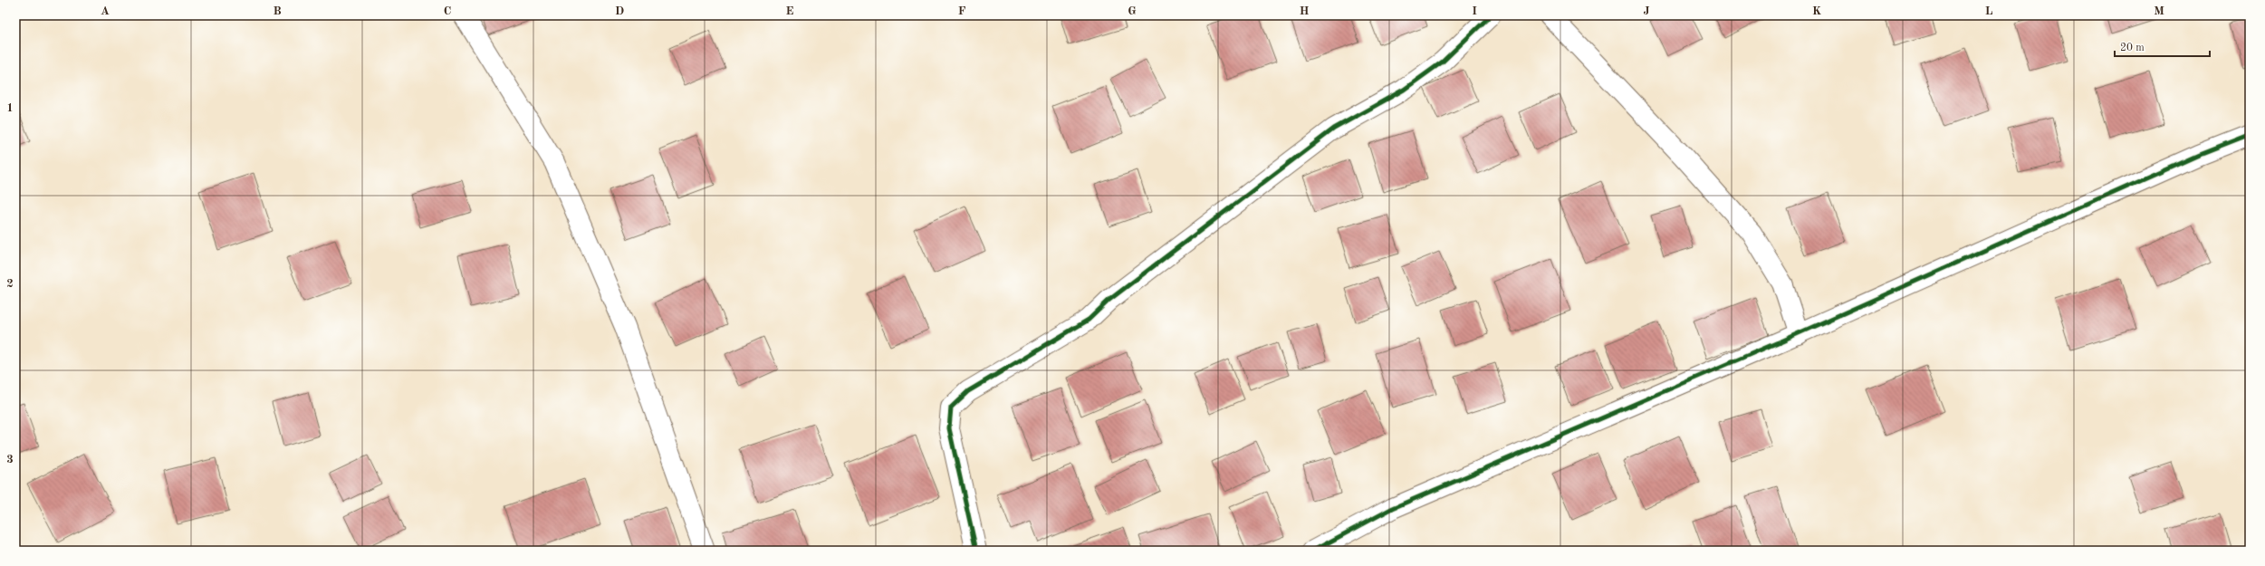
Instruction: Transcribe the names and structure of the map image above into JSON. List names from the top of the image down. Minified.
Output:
{"scale_bar":"20 m","grid":{"columns":["A","B","C","D","E","F","G","H","I","J","K","L","M"],"rows":["1","2","3"]}}
